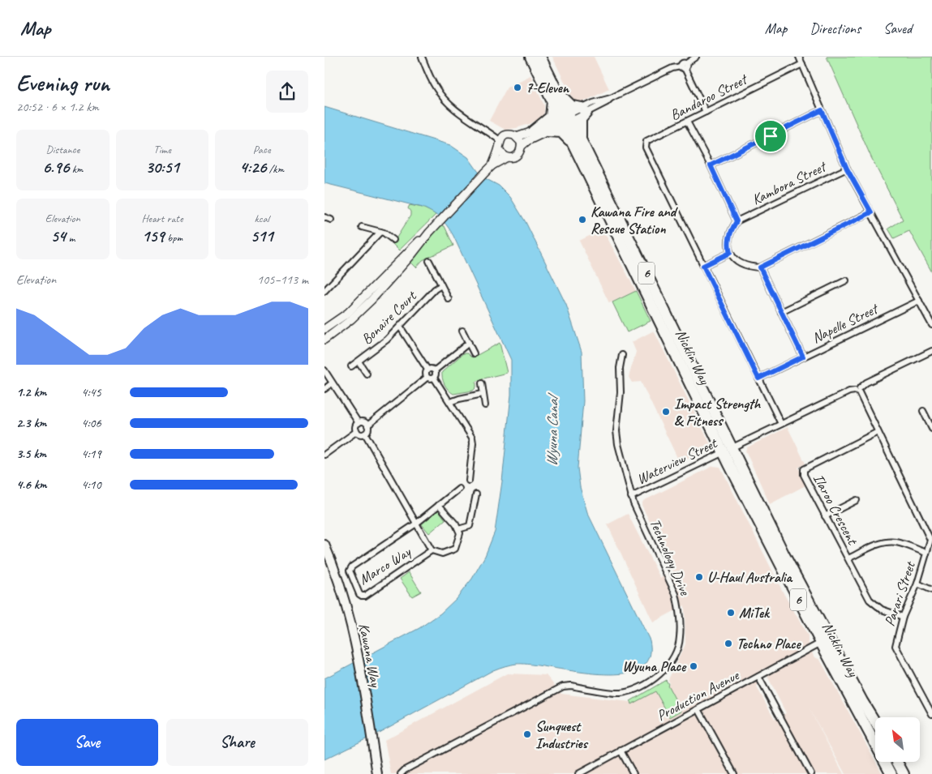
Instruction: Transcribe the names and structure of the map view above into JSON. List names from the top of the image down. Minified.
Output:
{"streets":{"highway":["6","Nicklin Way"],"main road":["Kawana Way"],"street":["Bandaroo Street","Kambora Street","Bonaire Court","Napelle Street","Waterview Street","Ilaroo Crescent","Technology Drive","Marco Way","Parari Street","Production Avenue"]},"crossings":[["Nicklin Way","Waterview Street"],["Nicklin Way","Production Avenue"],["Waterview Street","Technology Drive"],["Waterview Street","Parari Street"],["Ilaroo Crescent","Parari Street"]],"water":["Wyuna Canal"],"places":["7-Eleven","Kawana Fire and Rescue Station","Impact Strength & Fitness","U-Haul Australia","MiTek","Techno Place","Wyuna Place","Sunquest Industries"],"north":"top left","page":{"header":"Map","nav":["Map","Directions","Saved"],"heading":["Evening run","20:52 · 6 × 1.2 km"],"stats":[["Distance","6.96 km"],["Time","30:51"],["Pace","4:26 /km"],["Elevation","54 m"],["Heart rate","159 bpm"],["kcal","511"]],"chart":["Elevation","105–113 m"],"list":[{"name":"1.2 km","note":"4:45"},{"name":"2.3 km","note":"4:06"},{"name":"3.5 km","note":"4:19"},{"name":"4.6 km","note":"4:10"}],"buttons":["Save","Share"]}}
